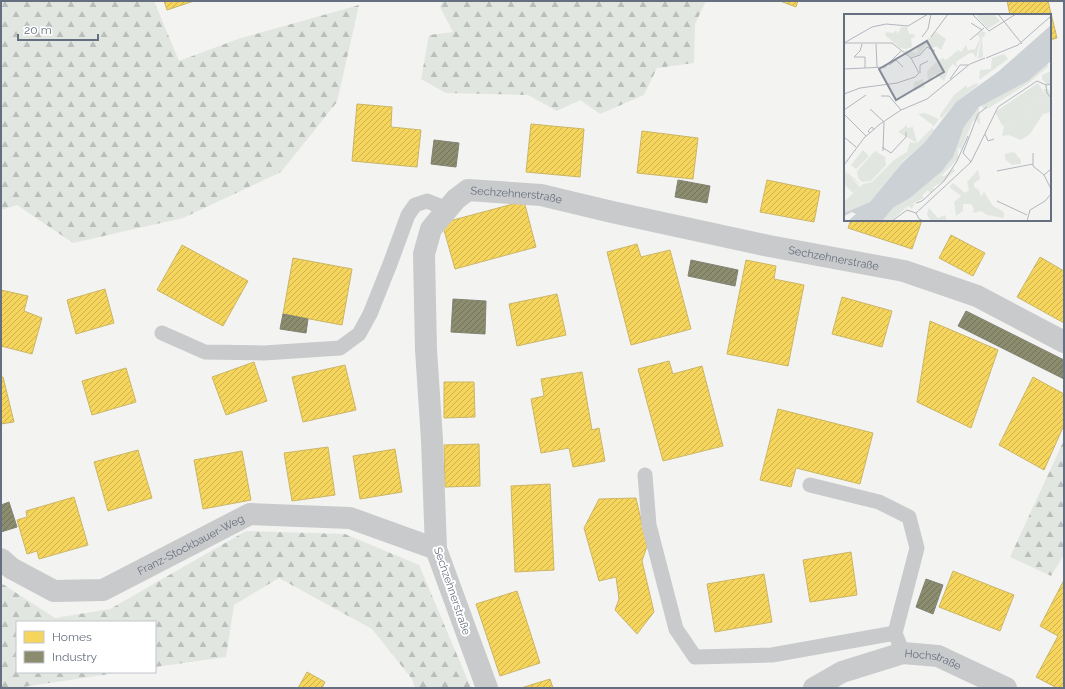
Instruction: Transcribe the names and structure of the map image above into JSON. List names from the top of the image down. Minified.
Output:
{"streets":{"street":["Sechzehnerstraße","Franz-Stockbauer-Weg","Hochstraße"]},"crossings":[["Sechzehnerstraße","Franz-Stockbauer-Weg"]],"legend":["Homes","Industry"],"scale_bar":"20 m"}
